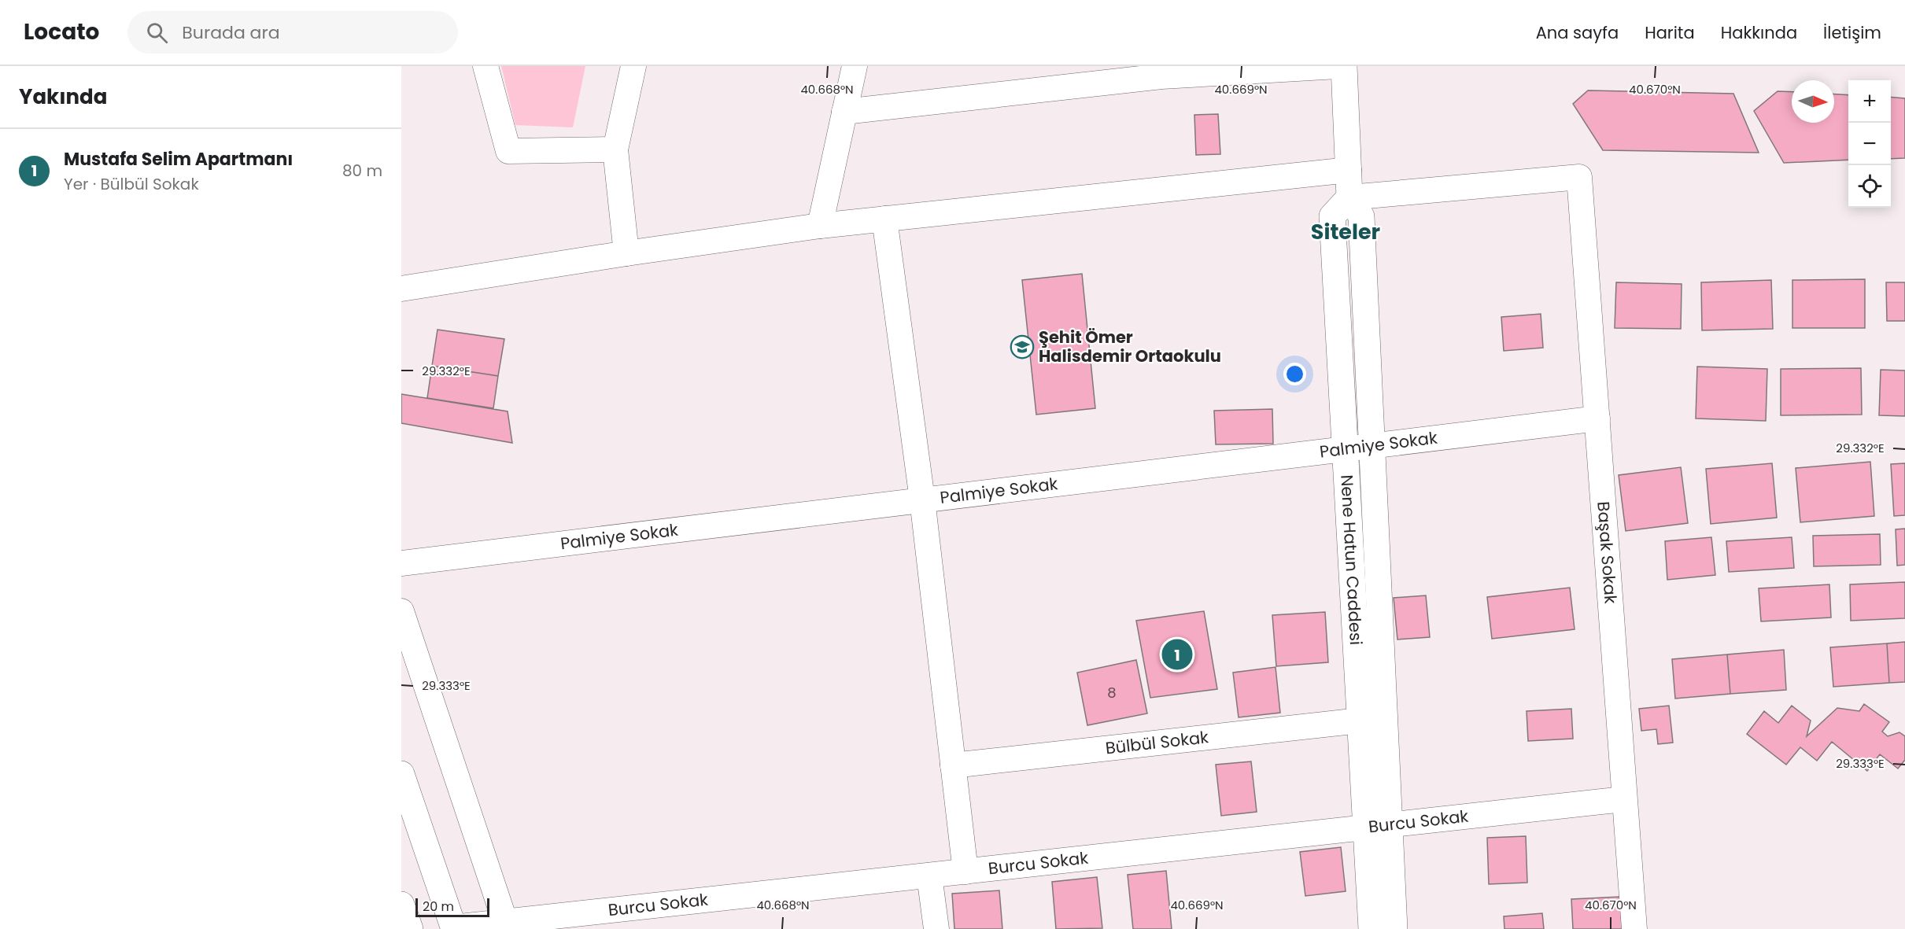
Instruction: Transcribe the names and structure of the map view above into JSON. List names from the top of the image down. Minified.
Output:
{"streets":{"main road":["Nene Hatun Caddesi"],"street":["Palmiye Sokak","Başak Sokak","Bülbül Sokak","Burcu Sokak"]},"crossings":[["Palmiye Sokak","Başak Sokak"],["Palmiye Sokak","Nene Hatun Caddesi"],["Başak Sokak","Nene Hatun Caddesi"],["Başak Sokak","Burcu Sokak"],["Nene Hatun Caddesi","Bülbül Sokak"],["Nene Hatun Caddesi","Burcu Sokak"]],"districts":["Siteler"],"places":{"school or university":["Şehit Ömer Halisdemir Ortaokulu"]},"house_numbers":["8"],"scale_bar":"20 m","north":"right","page":{"header":"Locato","search":"Burada ara","nav":["Ana sayfa","Harita","Hakkında","İletişim"],"heading":"Yakında","map_buttons":["+","−"],"list":[{"mark":"1","name":"Mustafa Selim Apartmanı","note":"Yer · Bülbül Sokak","value":"80 m"}],"pins":"1","scale":"20 m"},"coordinates":["40.668°N","40.669°N","40.670°N","29.332°E","29.333°E"]}
